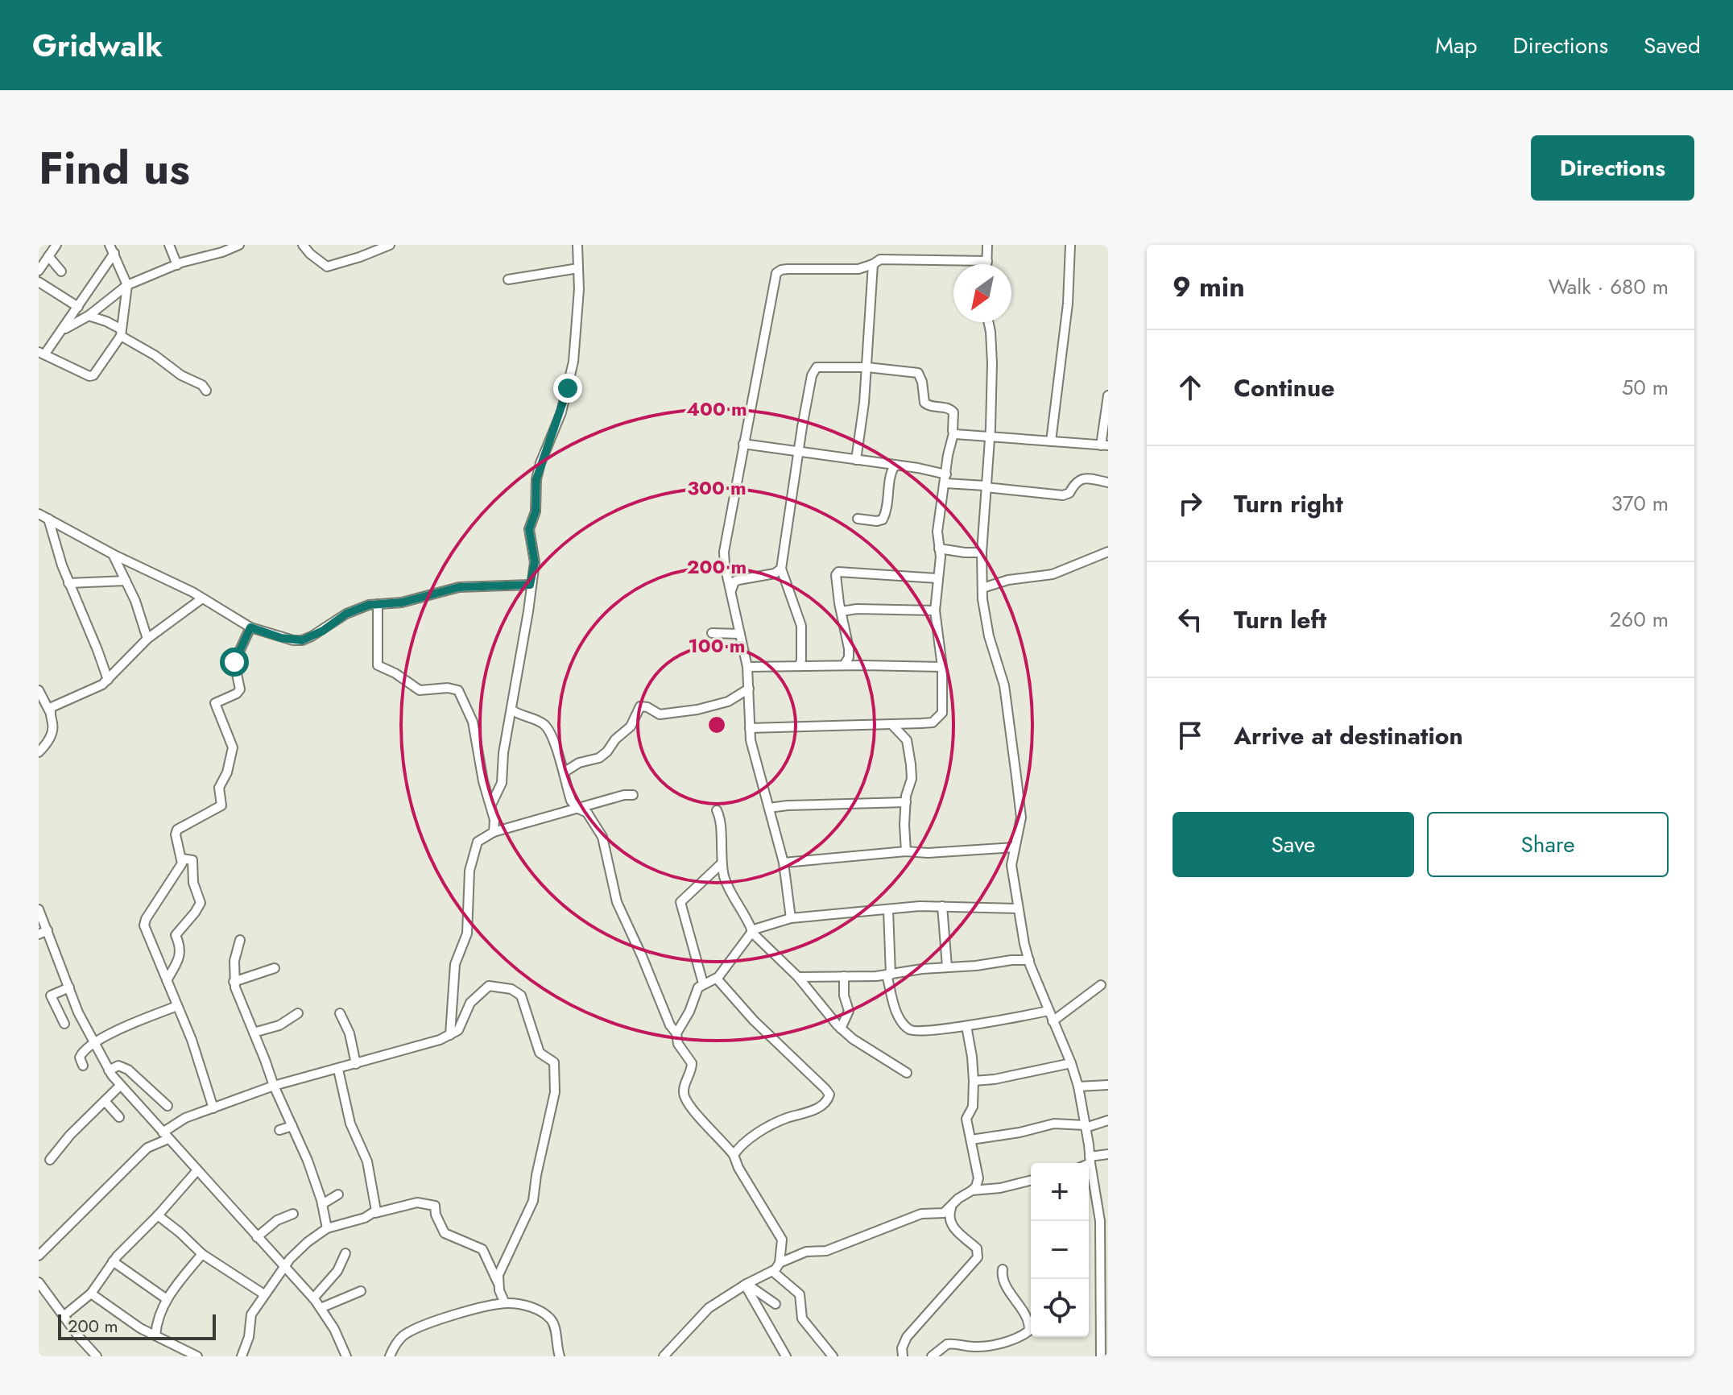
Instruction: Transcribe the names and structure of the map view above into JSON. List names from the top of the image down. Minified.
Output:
{"scale_bar":"200 m","north":"bottom left","page":{"header":"Gridwalk","nav":["Map","Directions","Saved"],"title":"Find us","buttons":["Directions",["Save","Share"]],"heading":["9 min","Walk · 680 m"],"list":[["Continue","50 m"],["Turn right","370 m"],["Turn left","260 m"],"Arrive at destination"],"map_buttons":["+","−"],"scale":"200 m"},"rings":["400 m","300 m","200 m","100 m"]}
